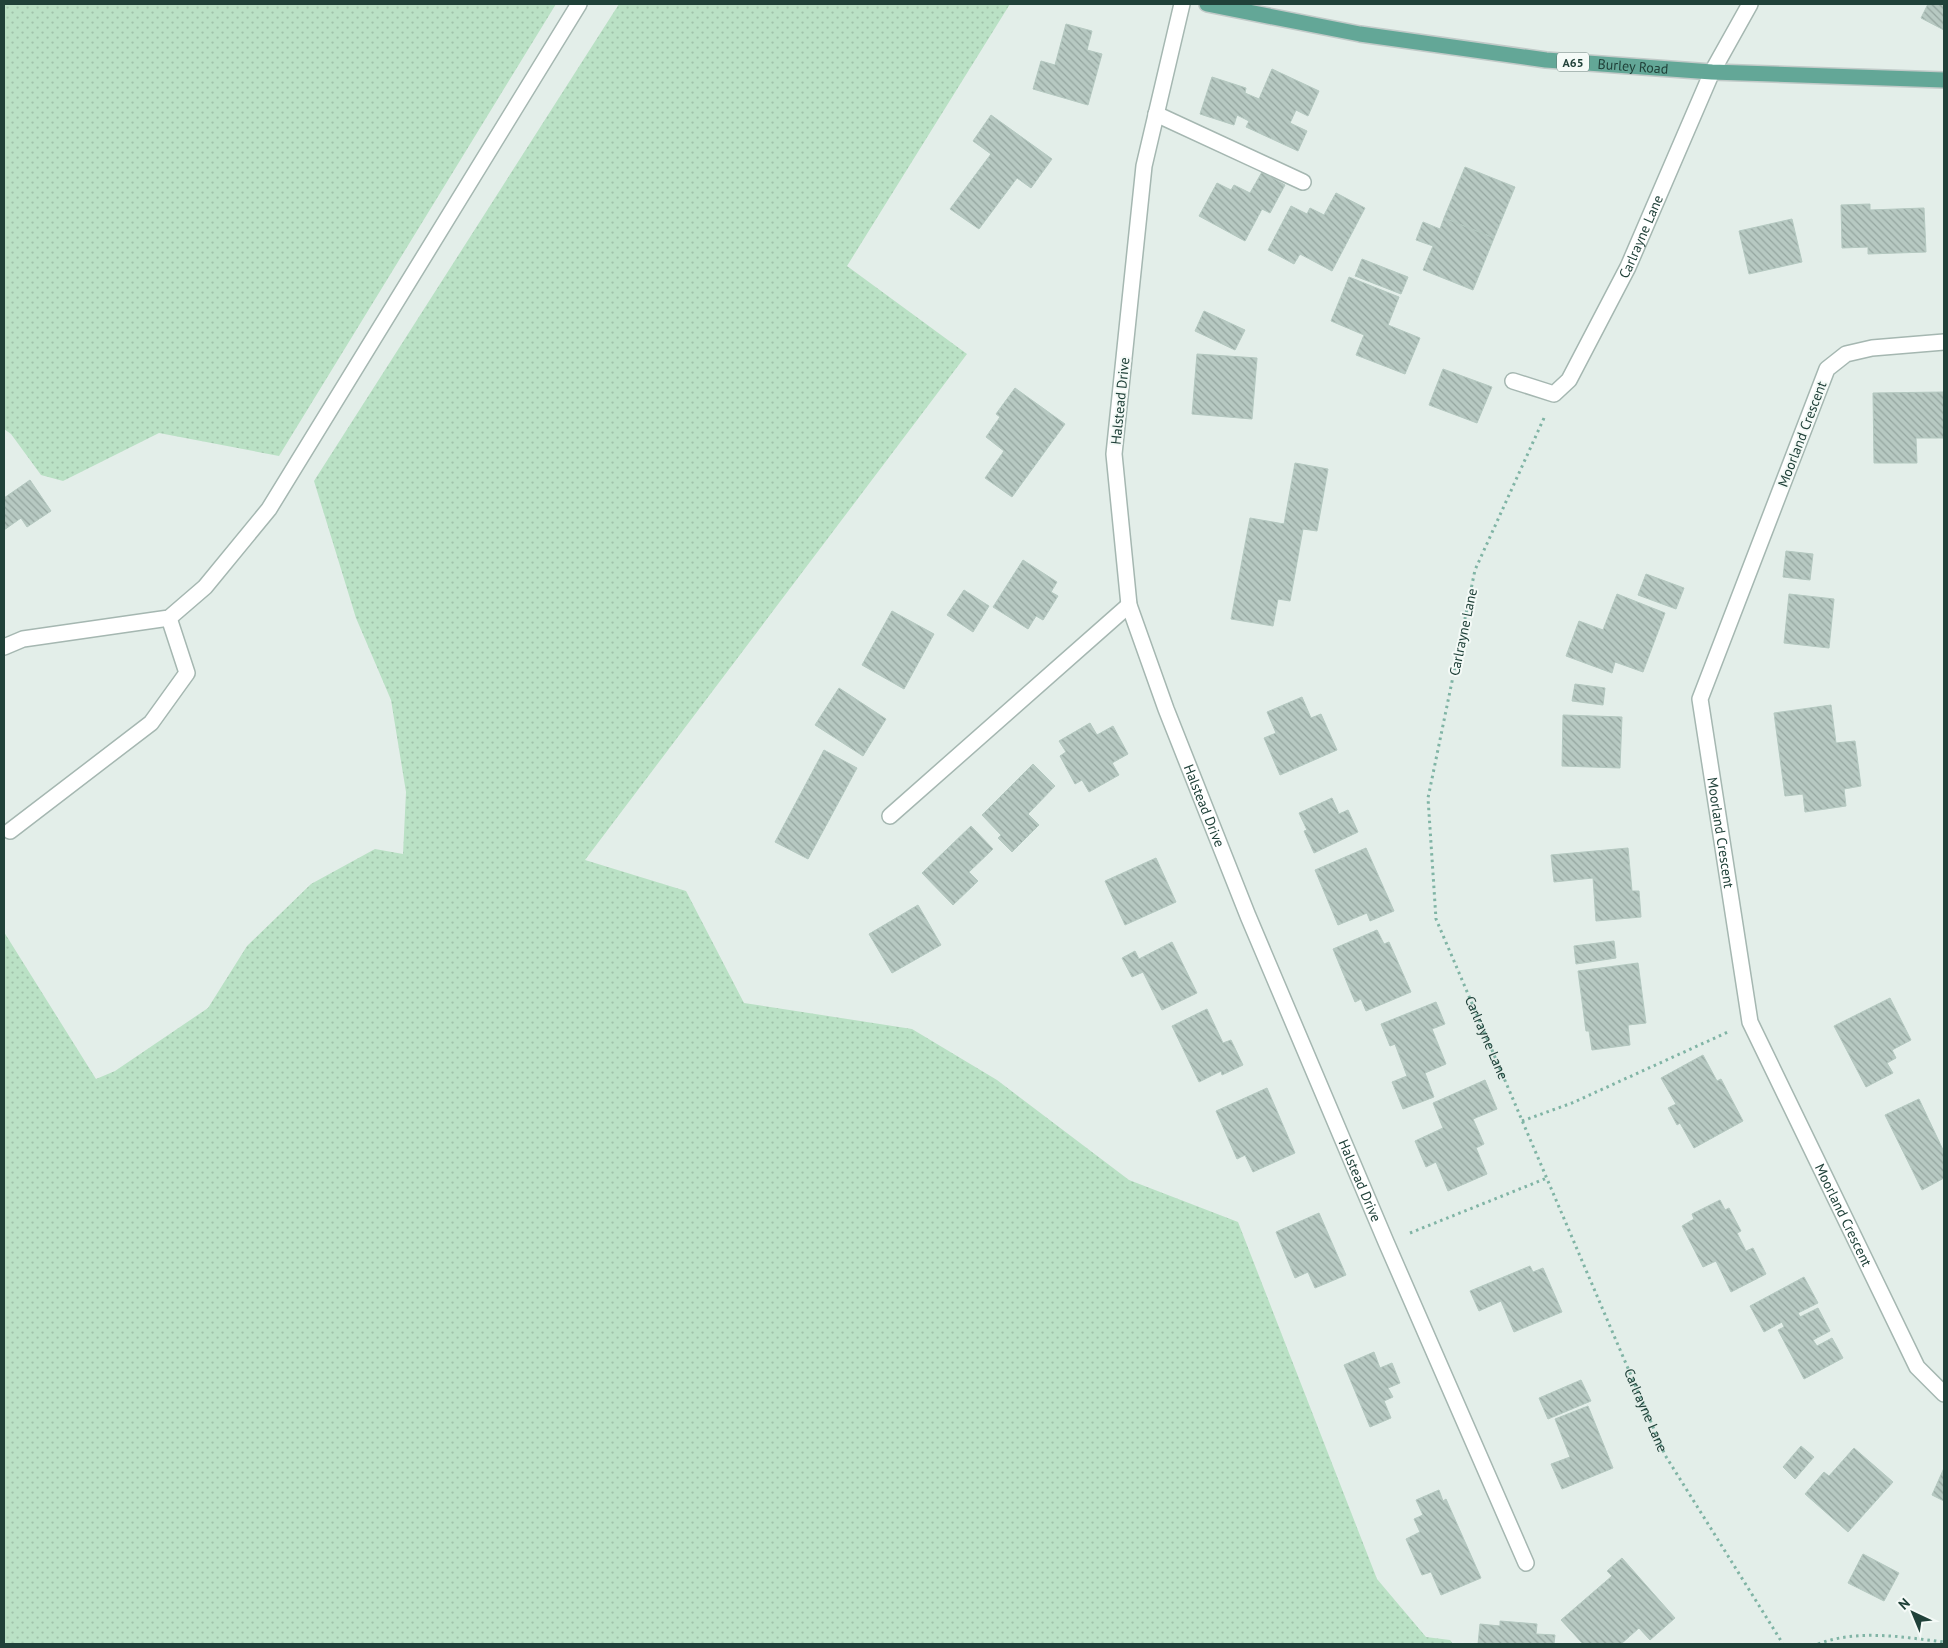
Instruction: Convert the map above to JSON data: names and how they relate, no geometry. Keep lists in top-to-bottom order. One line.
{"streets":{"main road":["A65","Burley Road"],"street":["Carlrayne Lane","Halstead Drive","Moorland Crescent"]},"crossings":[["Burley Road","Carlrayne Lane"]],"north":"top left"}
